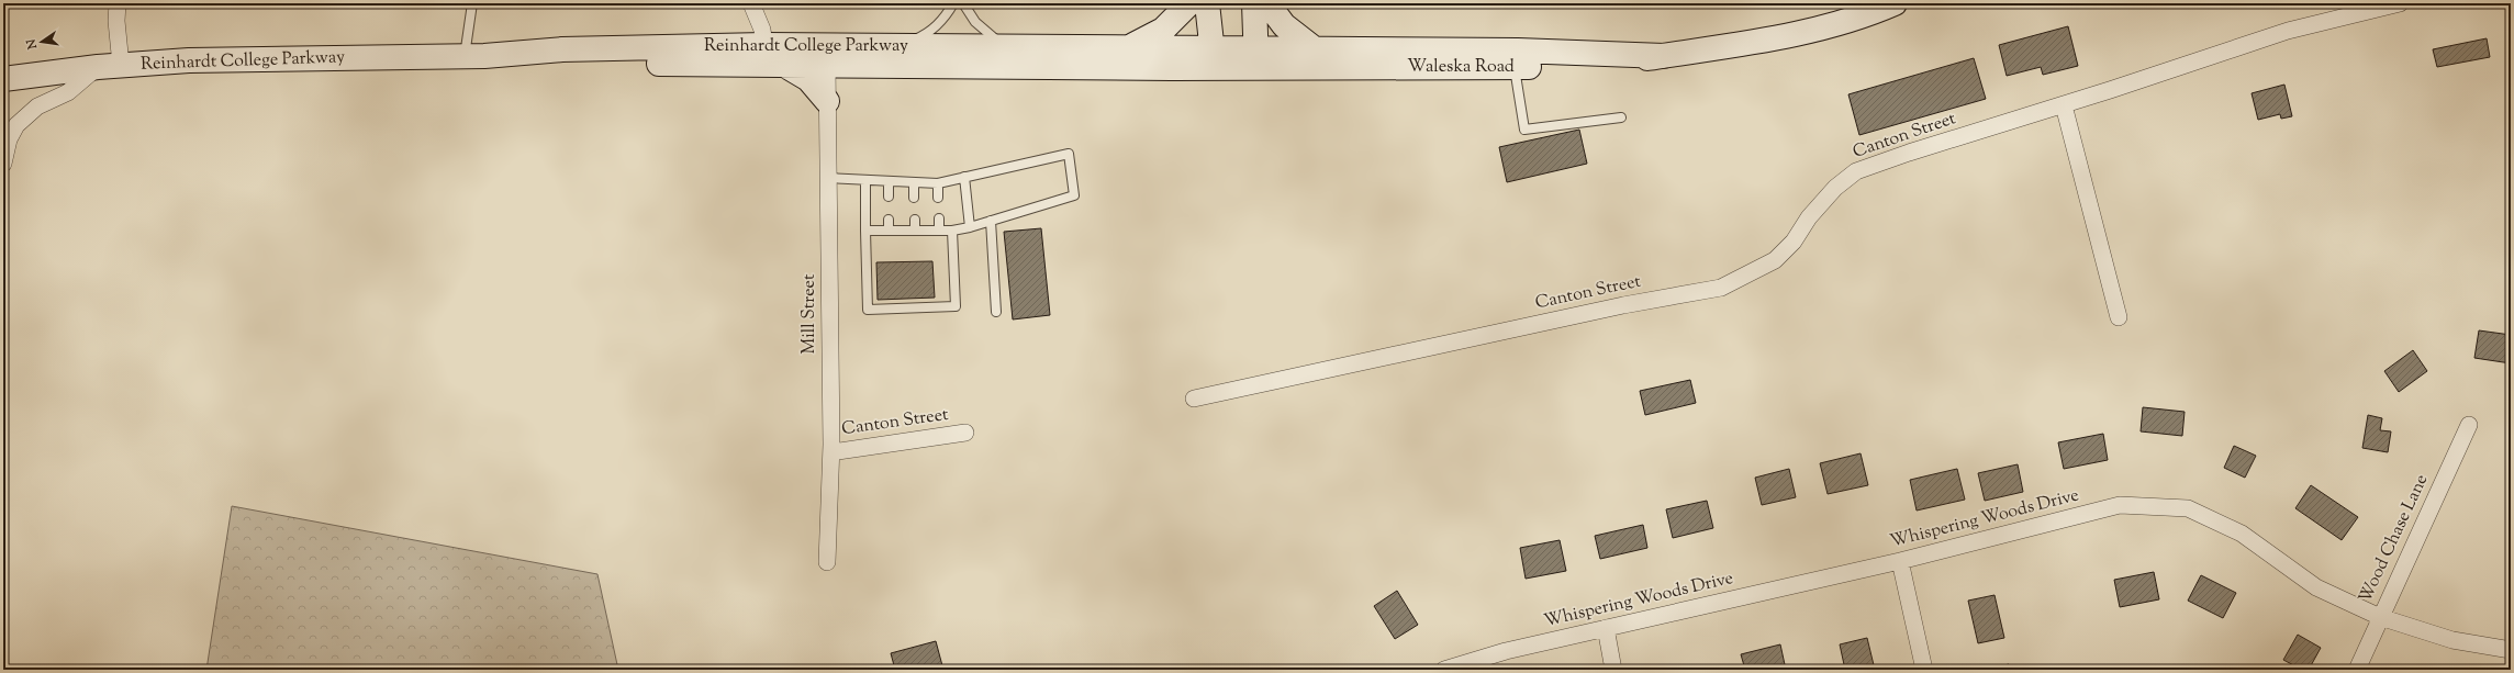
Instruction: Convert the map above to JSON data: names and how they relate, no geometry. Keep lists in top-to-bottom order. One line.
{"streets":{"main road":["Reinhardt College Parkway","Waleska Road"],"street":["Canton Street","Mill Street","Whispering Woods Drive","Wood Chase Lane"]},"crossings":[["Reinhardt College Parkway","Mill Street"],["Canton Street","Mill Street"],["Whispering Woods Drive","Wood Chase Lane"]],"north":"left"}
